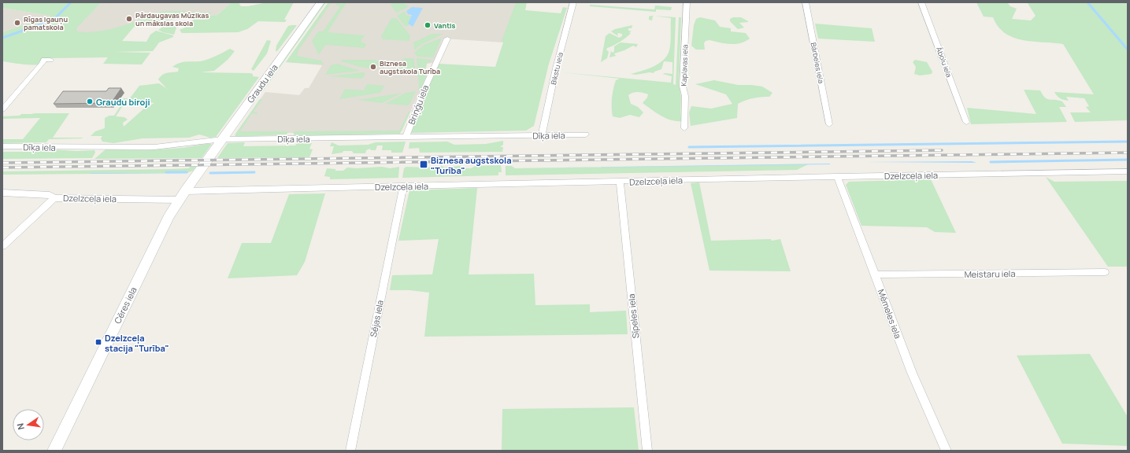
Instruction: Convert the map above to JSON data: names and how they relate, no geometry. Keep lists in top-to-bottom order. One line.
{"streets":{"main road":["Graudu iela","Cēres iela"],"street":["Ābolu iela","Bārbeles iela","Kaplavas iela","Bikstu iela","Briņģu iela","Dīķa iela","Dzelzceļa iela","Meistaru iela","Mēmeles iela","Sīpeles iela","Sējas iela"]},"crossings":[["Bikstu iela","Dīķa iela"],["Graudu iela","Dīķa iela"],["Graudu iela","Cēres iela"],["Briņģu iela","Dīķa iela"],["Dzelzceļa iela","Cēres iela"],["Dzelzceļa iela","Mēmeles iela"],["Dzelzceļa iela","Sīpeles iela"],["Dzelzceļa iela","Sējas iela"],["Meistaru iela","Mēmeles iela"]],"places":{"other":["Pārdaugavas Mūzikas un mākslas skola","Rīgas Igauņu pamatskola","Vantis","Biznesa augstskola Turība","Graudu biroji"],"transit":["Biznesa augstskola \"Turība\"","Dzelzceļa stacija \"Turība\""]},"north":"left"}
